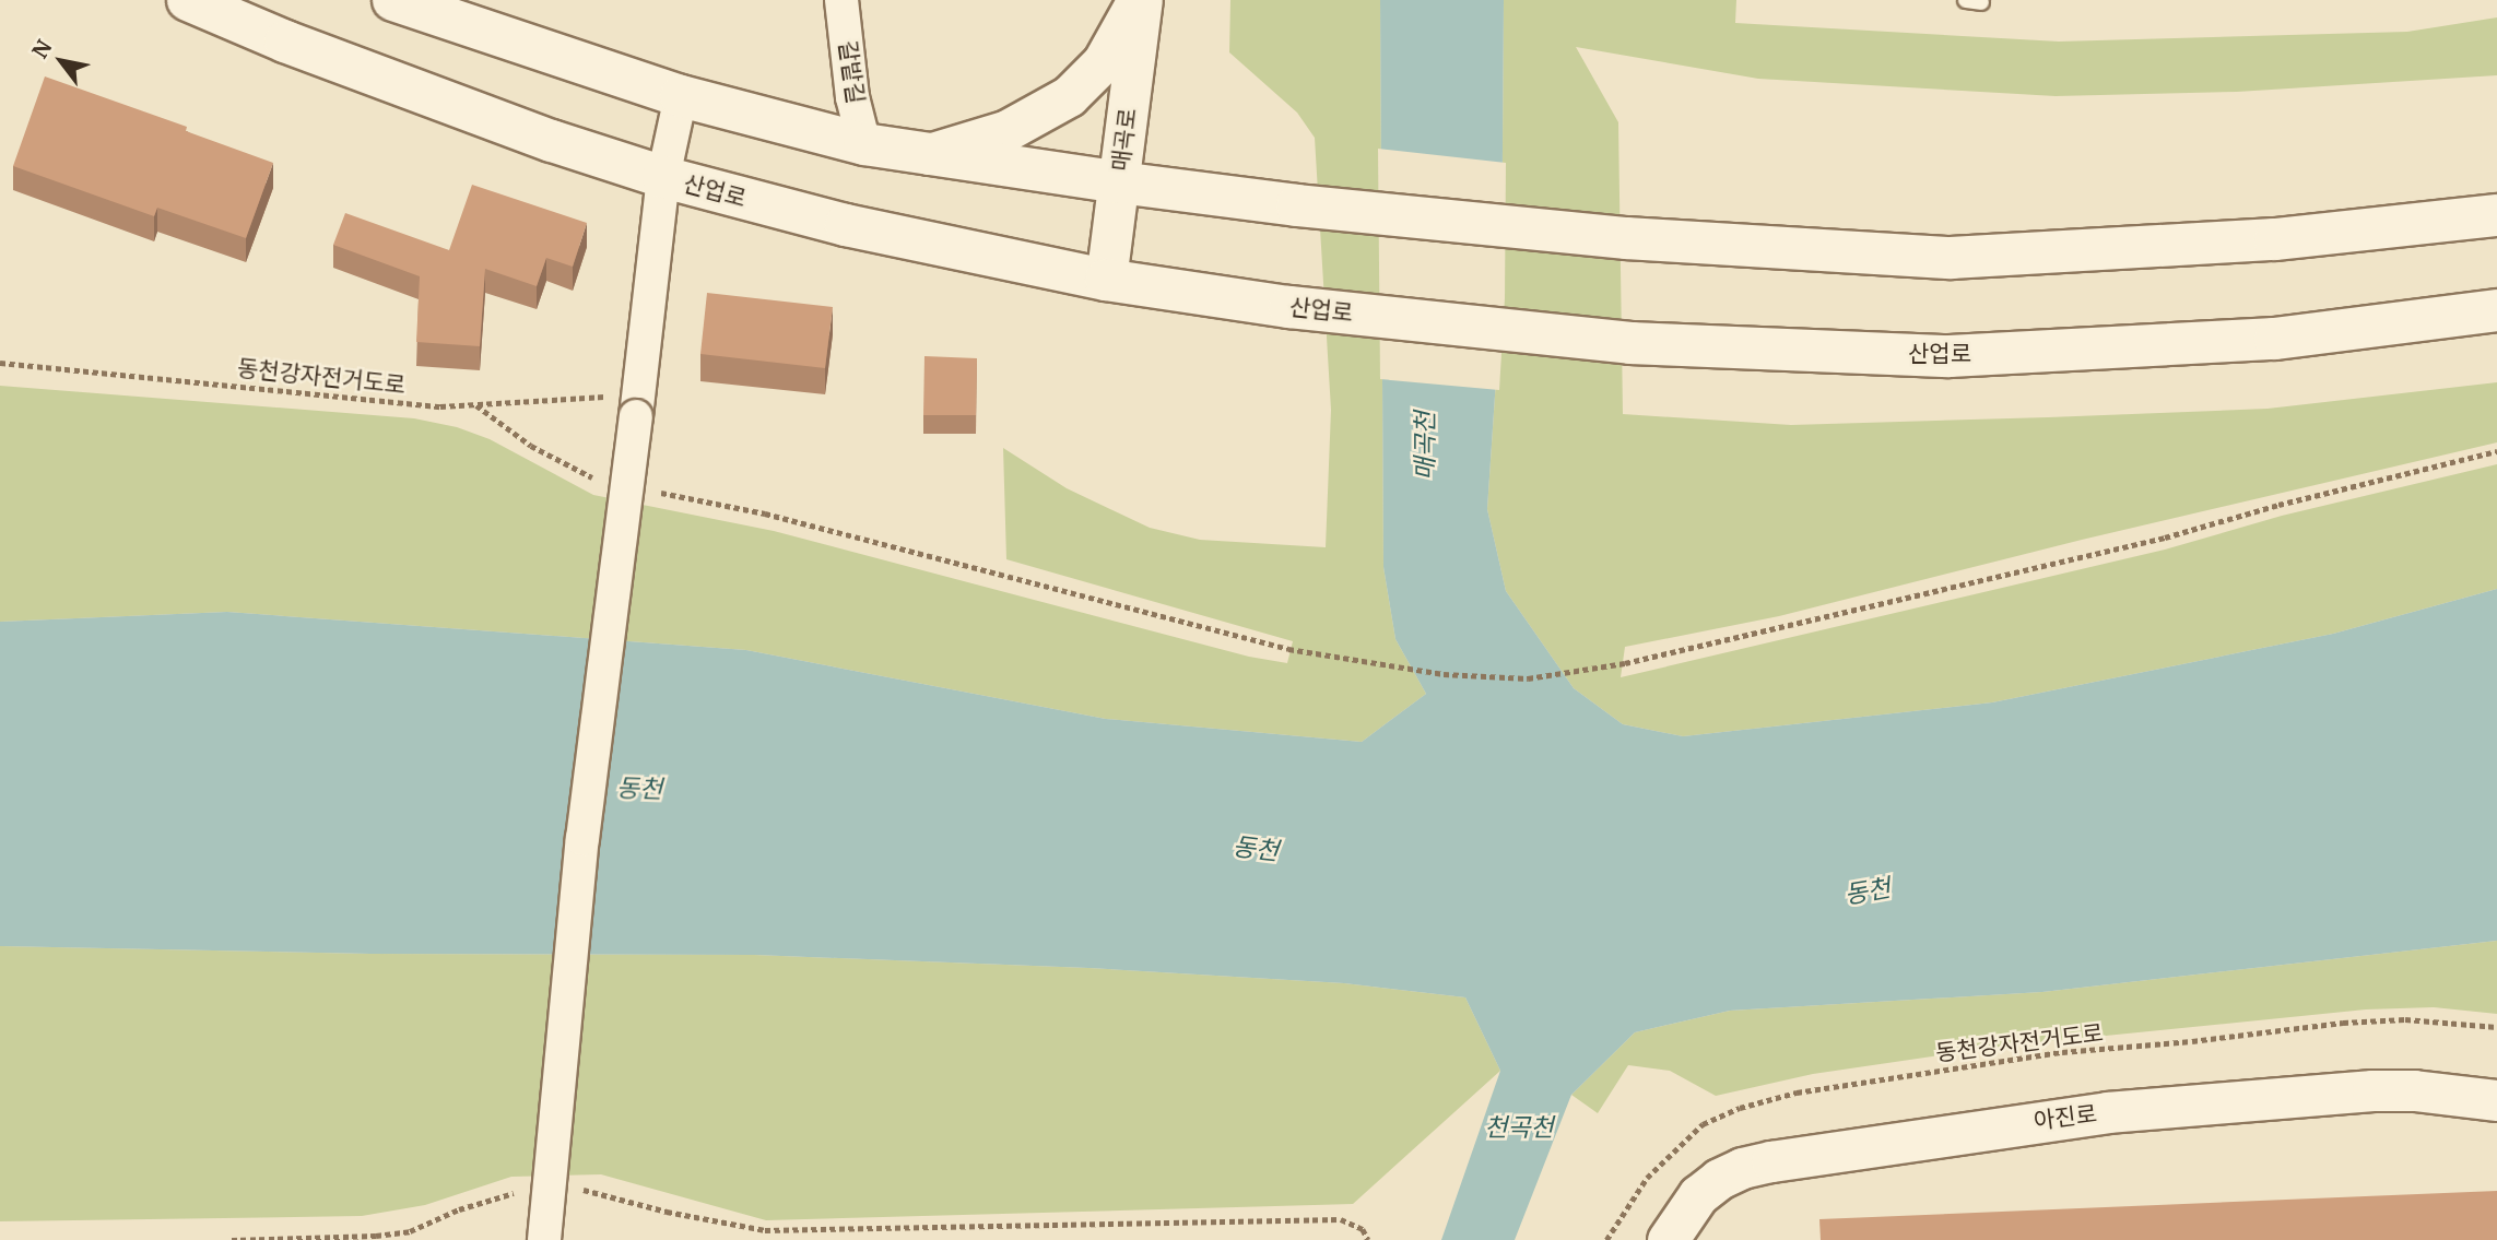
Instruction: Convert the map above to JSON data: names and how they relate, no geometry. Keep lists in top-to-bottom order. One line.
{"streets":{"main road":["산업로"],"street":["갈밭길","매곡로","아진로"],"path":["동천강자전거도로"]},"crossings":[["매곡로","산업로"]],"water":["매곡천","동천","천곡천"],"north":"top left"}
